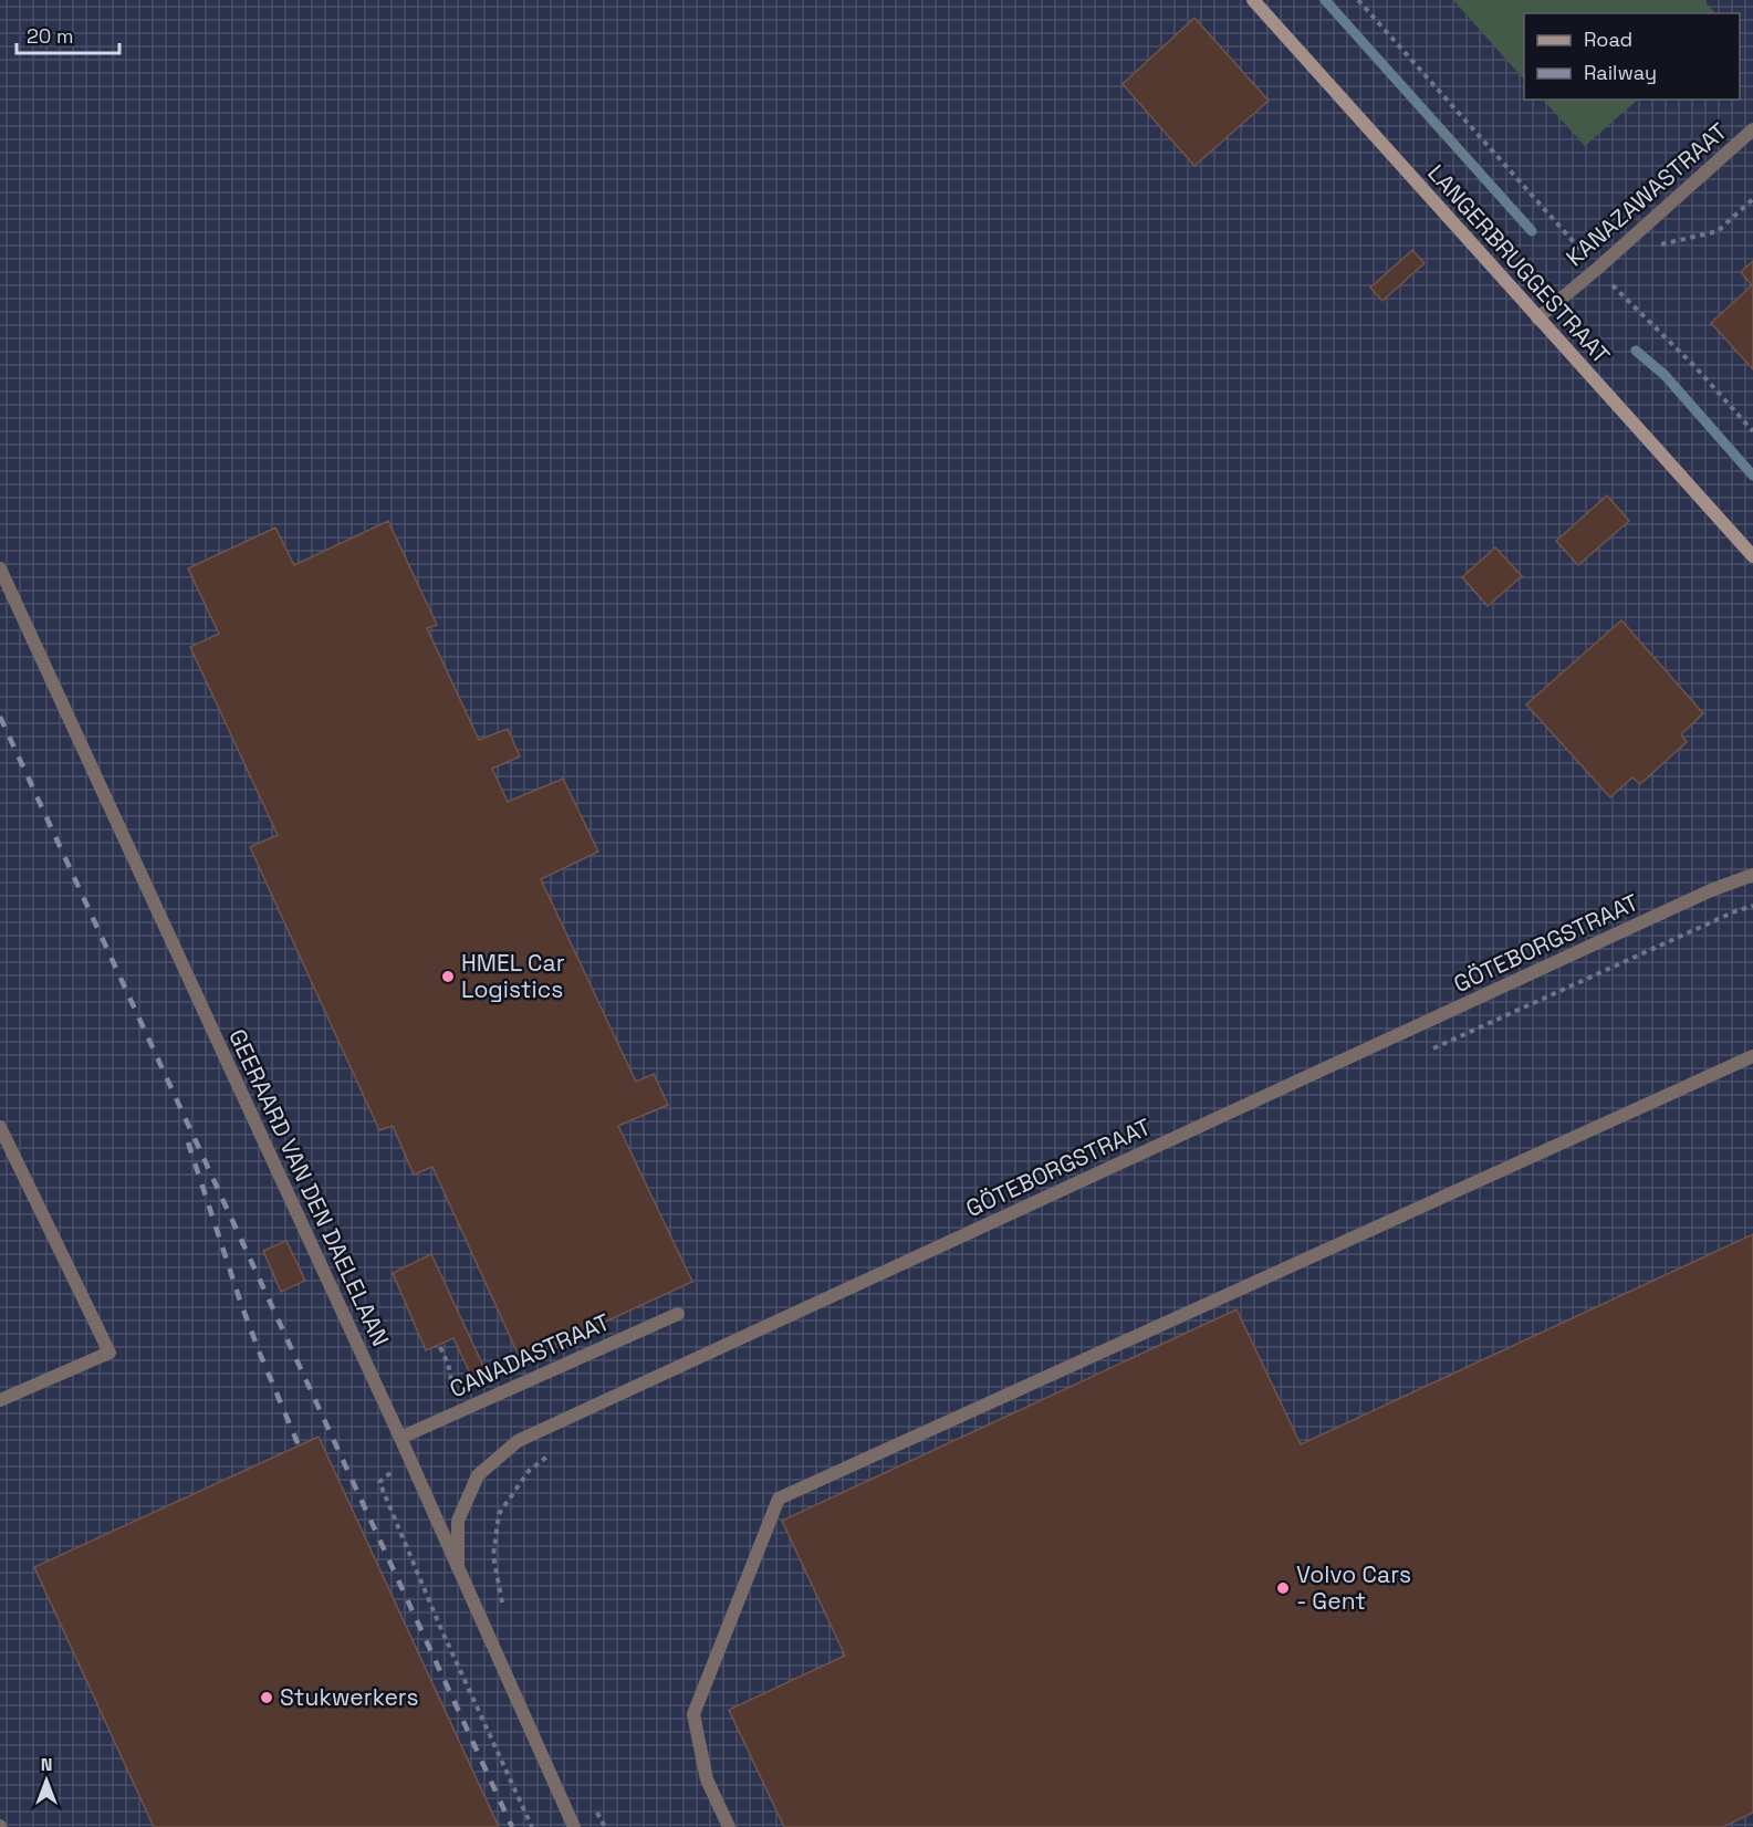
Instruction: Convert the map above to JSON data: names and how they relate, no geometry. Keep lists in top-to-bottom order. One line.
{"streets":{"main road":["LANGERBRUGGESTRAAT"],"street":["KANAZAWASTRAAT","GÖTEBORGSTRAAT","GEERAARD VAN DEN DAELELAAN","CANADASTRAAT"]},"crossings":[["KANAZAWASTRAAT","LANGERBRUGGESTRAAT"],["GÖTEBORGSTRAAT","GEERAARD VAN DEN DAELELAAN"],["GEERAARD VAN DEN DAELELAAN","CANADASTRAAT"]],"places":["HMEL Car Logistics","Volvo Cars - Gent","Stukwerkers"],"legend":["Road","Railway"],"scale_bar":"20 m","north":"top"}
